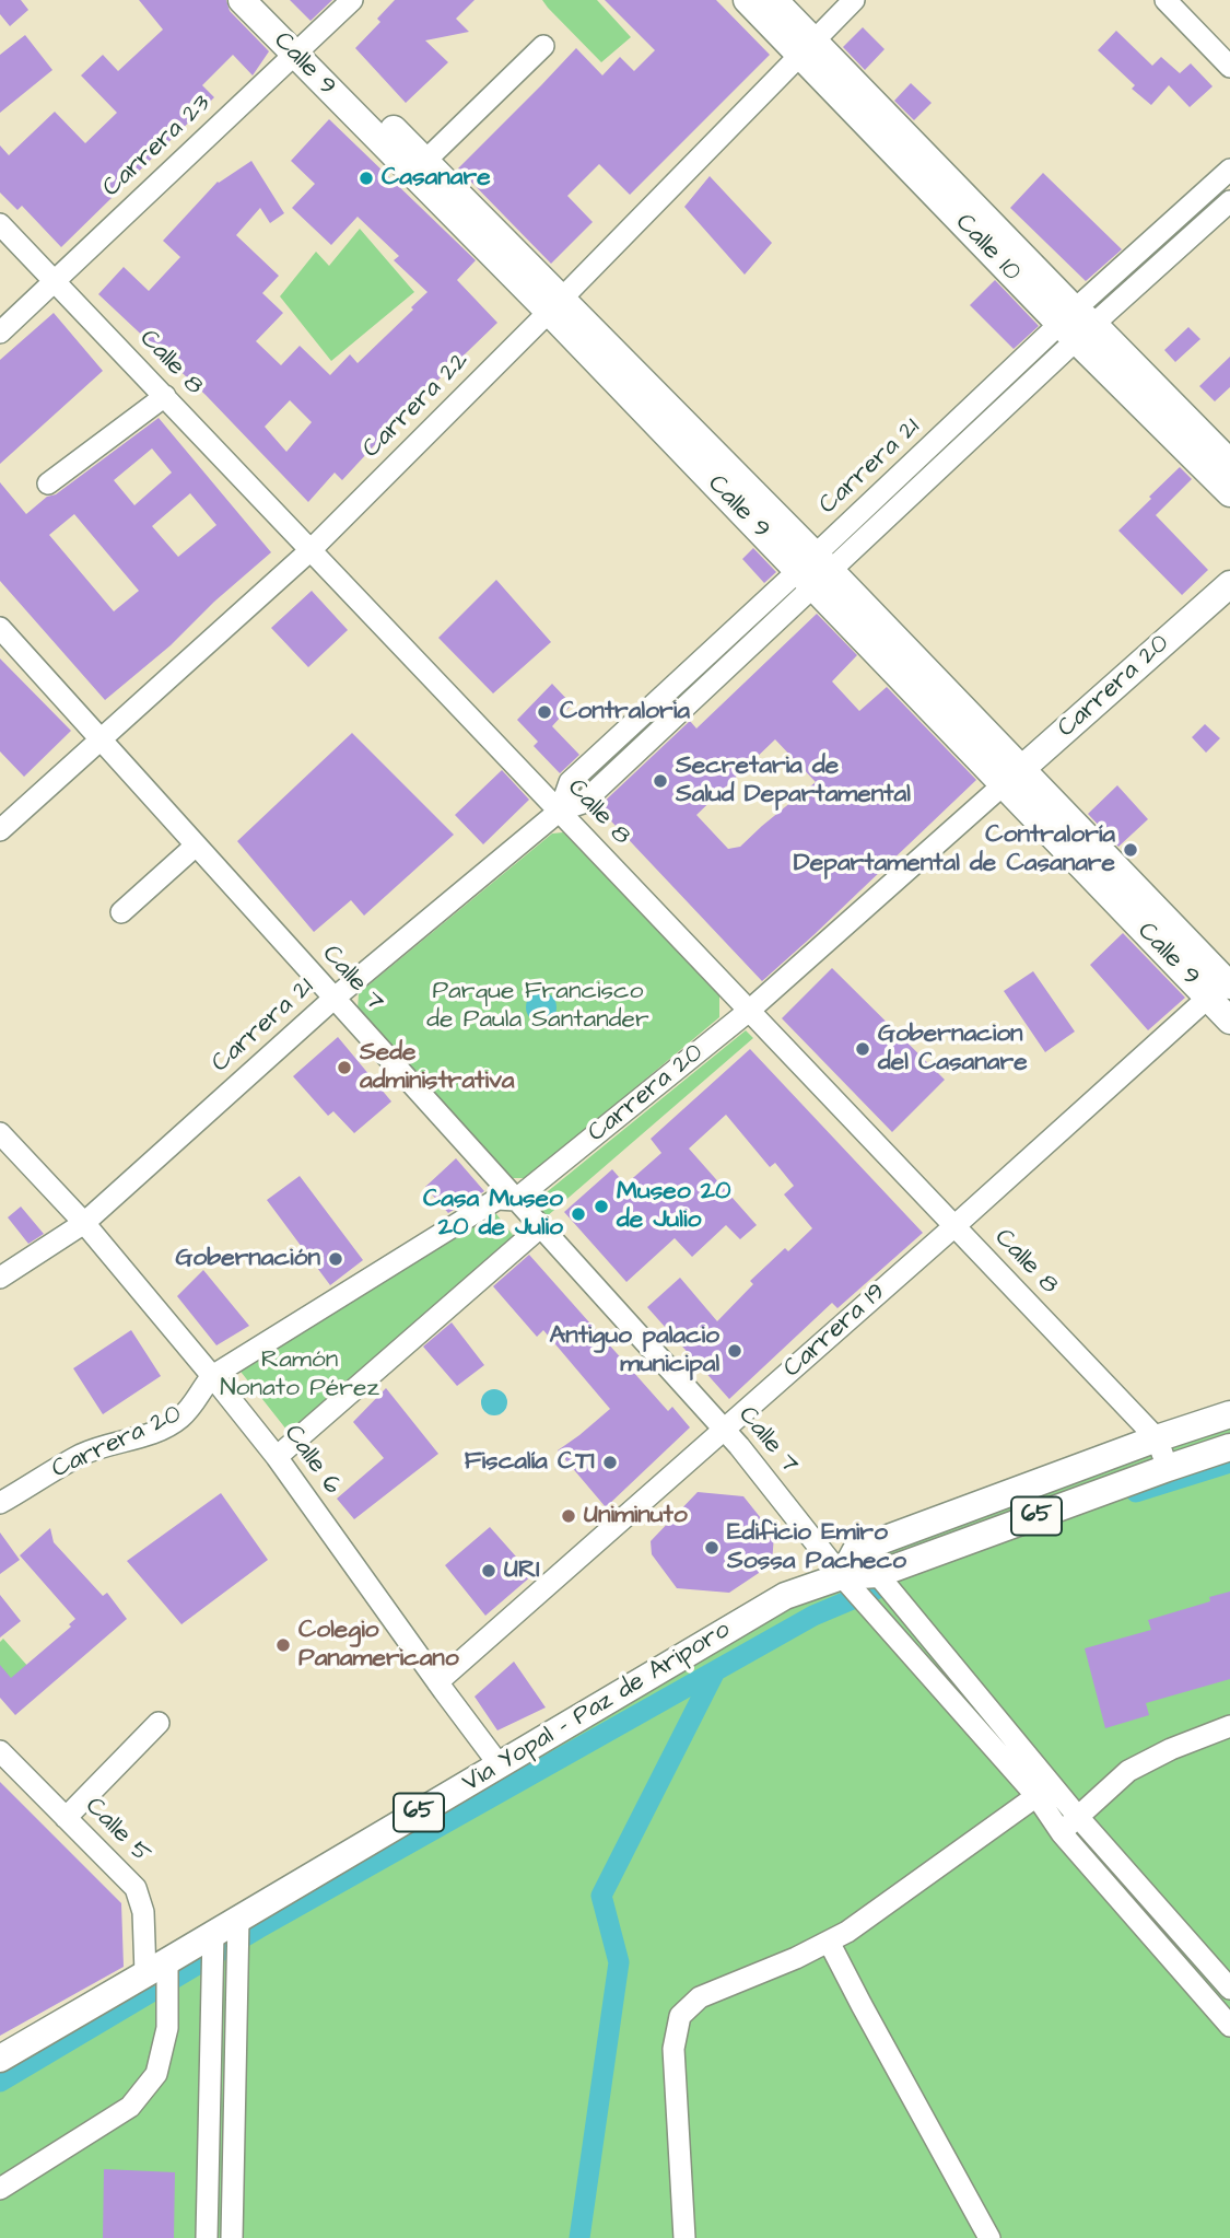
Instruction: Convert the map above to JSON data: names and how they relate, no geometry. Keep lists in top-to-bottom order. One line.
{"streets":{"main road":["Calle 9","Calle 10","Carrera 20","65","Via Yopal - Paz de Ariporo"],"street":["Carrera 23","Calle 8","Carrera 22","Carrera 21","Calle 7","Carrera 19","Calle 6","Calle 5"]},"crossings":[["Calle 9","Carrera 23"],["Calle 9","Carrera 22"],["Calle 9","Carrera 21"],["Calle 9","Carrera 20"],["Calle 9","Carrera 19"],["Carrera 23","Calle 8"],["Calle 10","Carrera 22"],["Calle 10","Carrera 21"],["Calle 8","Carrera 22"],["Calle 8","Carrera 21"],["Calle 8","Carrera 20"],["Calle 8","Carrera 19"],["Calle 8","65"],["Carrera 22","Calle 7"],["Carrera 21","Calle 7"],["Carrera 21","Calle 6"],["Carrera 20","Calle 7"],["Carrera 20","Calle 6"],["Calle 7","Carrera 19"],["Calle 7","65"],["Calle 7","Via Yopal - Paz de Ariporo"],["Carrera 19","Calle 6"],["Calle 6","Via Yopal - Paz de Ariporo"],["65","Via Yopal - Paz de Ariporo"],["Via Yopal - Paz de Ariporo","Calle 5"]],"parks":["Parque Francisco de Paula Santander","Ramón Nonato Pérez"],"places":["Casanare","Contraloria","Secretaria de Salud Departamental","Contraloría Departamental de Casanare","Gobernacion del Casanare","Sede administrativa","Museo 20 de Julio","Casa Museo 20 de Julio","Gobernación","Antiguo palacio municipal","Fiscalía CTI","Uniminuto","Edificio Emiro Sossa Pacheco","URI","Colegio Panamericano"]}
